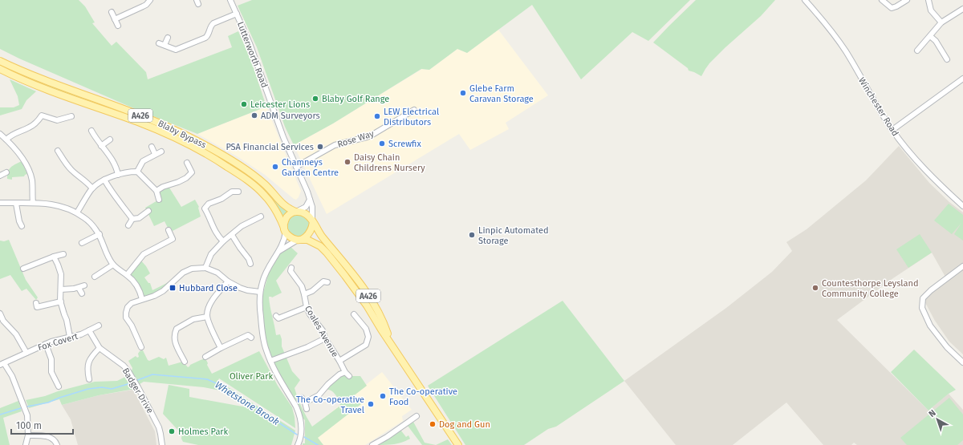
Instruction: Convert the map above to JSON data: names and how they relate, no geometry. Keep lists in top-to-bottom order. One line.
{"streets":{"main road":["A426","Blaby Bypass"],"street":["Lutterworth Road","Winchester Road","Rose Way","Coales Avenue","Fox Covert","Badger Drive"]},"crossings":[["Lutterworth Road","A426"],["Lutterworth Road","Blaby Bypass"],["Lutterworth Road","Rose Way"],["A426","Blaby Bypass"],["Fox Covert","Badger Drive"]],"water":["Whetstone Brook"],"parks":["Oliver Park"],"places":{"other":["Glebe Farm Caravan Storage","Blaby Golf Range","Leicester Lions","ADM Surveyors","LEW Electrical Distributors","Screwfix","PSA Financial Services","Daisy Chain Childrens Nursery","Chamneys Garden Centre","Linpic Automated Storage","Countesthorpe Leysland Community College","The Co-operative Food","The Co-operative Travel","Dog and Gun","Holmes Park"],"transit":["Hubbard Close"]},"scale_bar":"100 m","north":"top left"}
